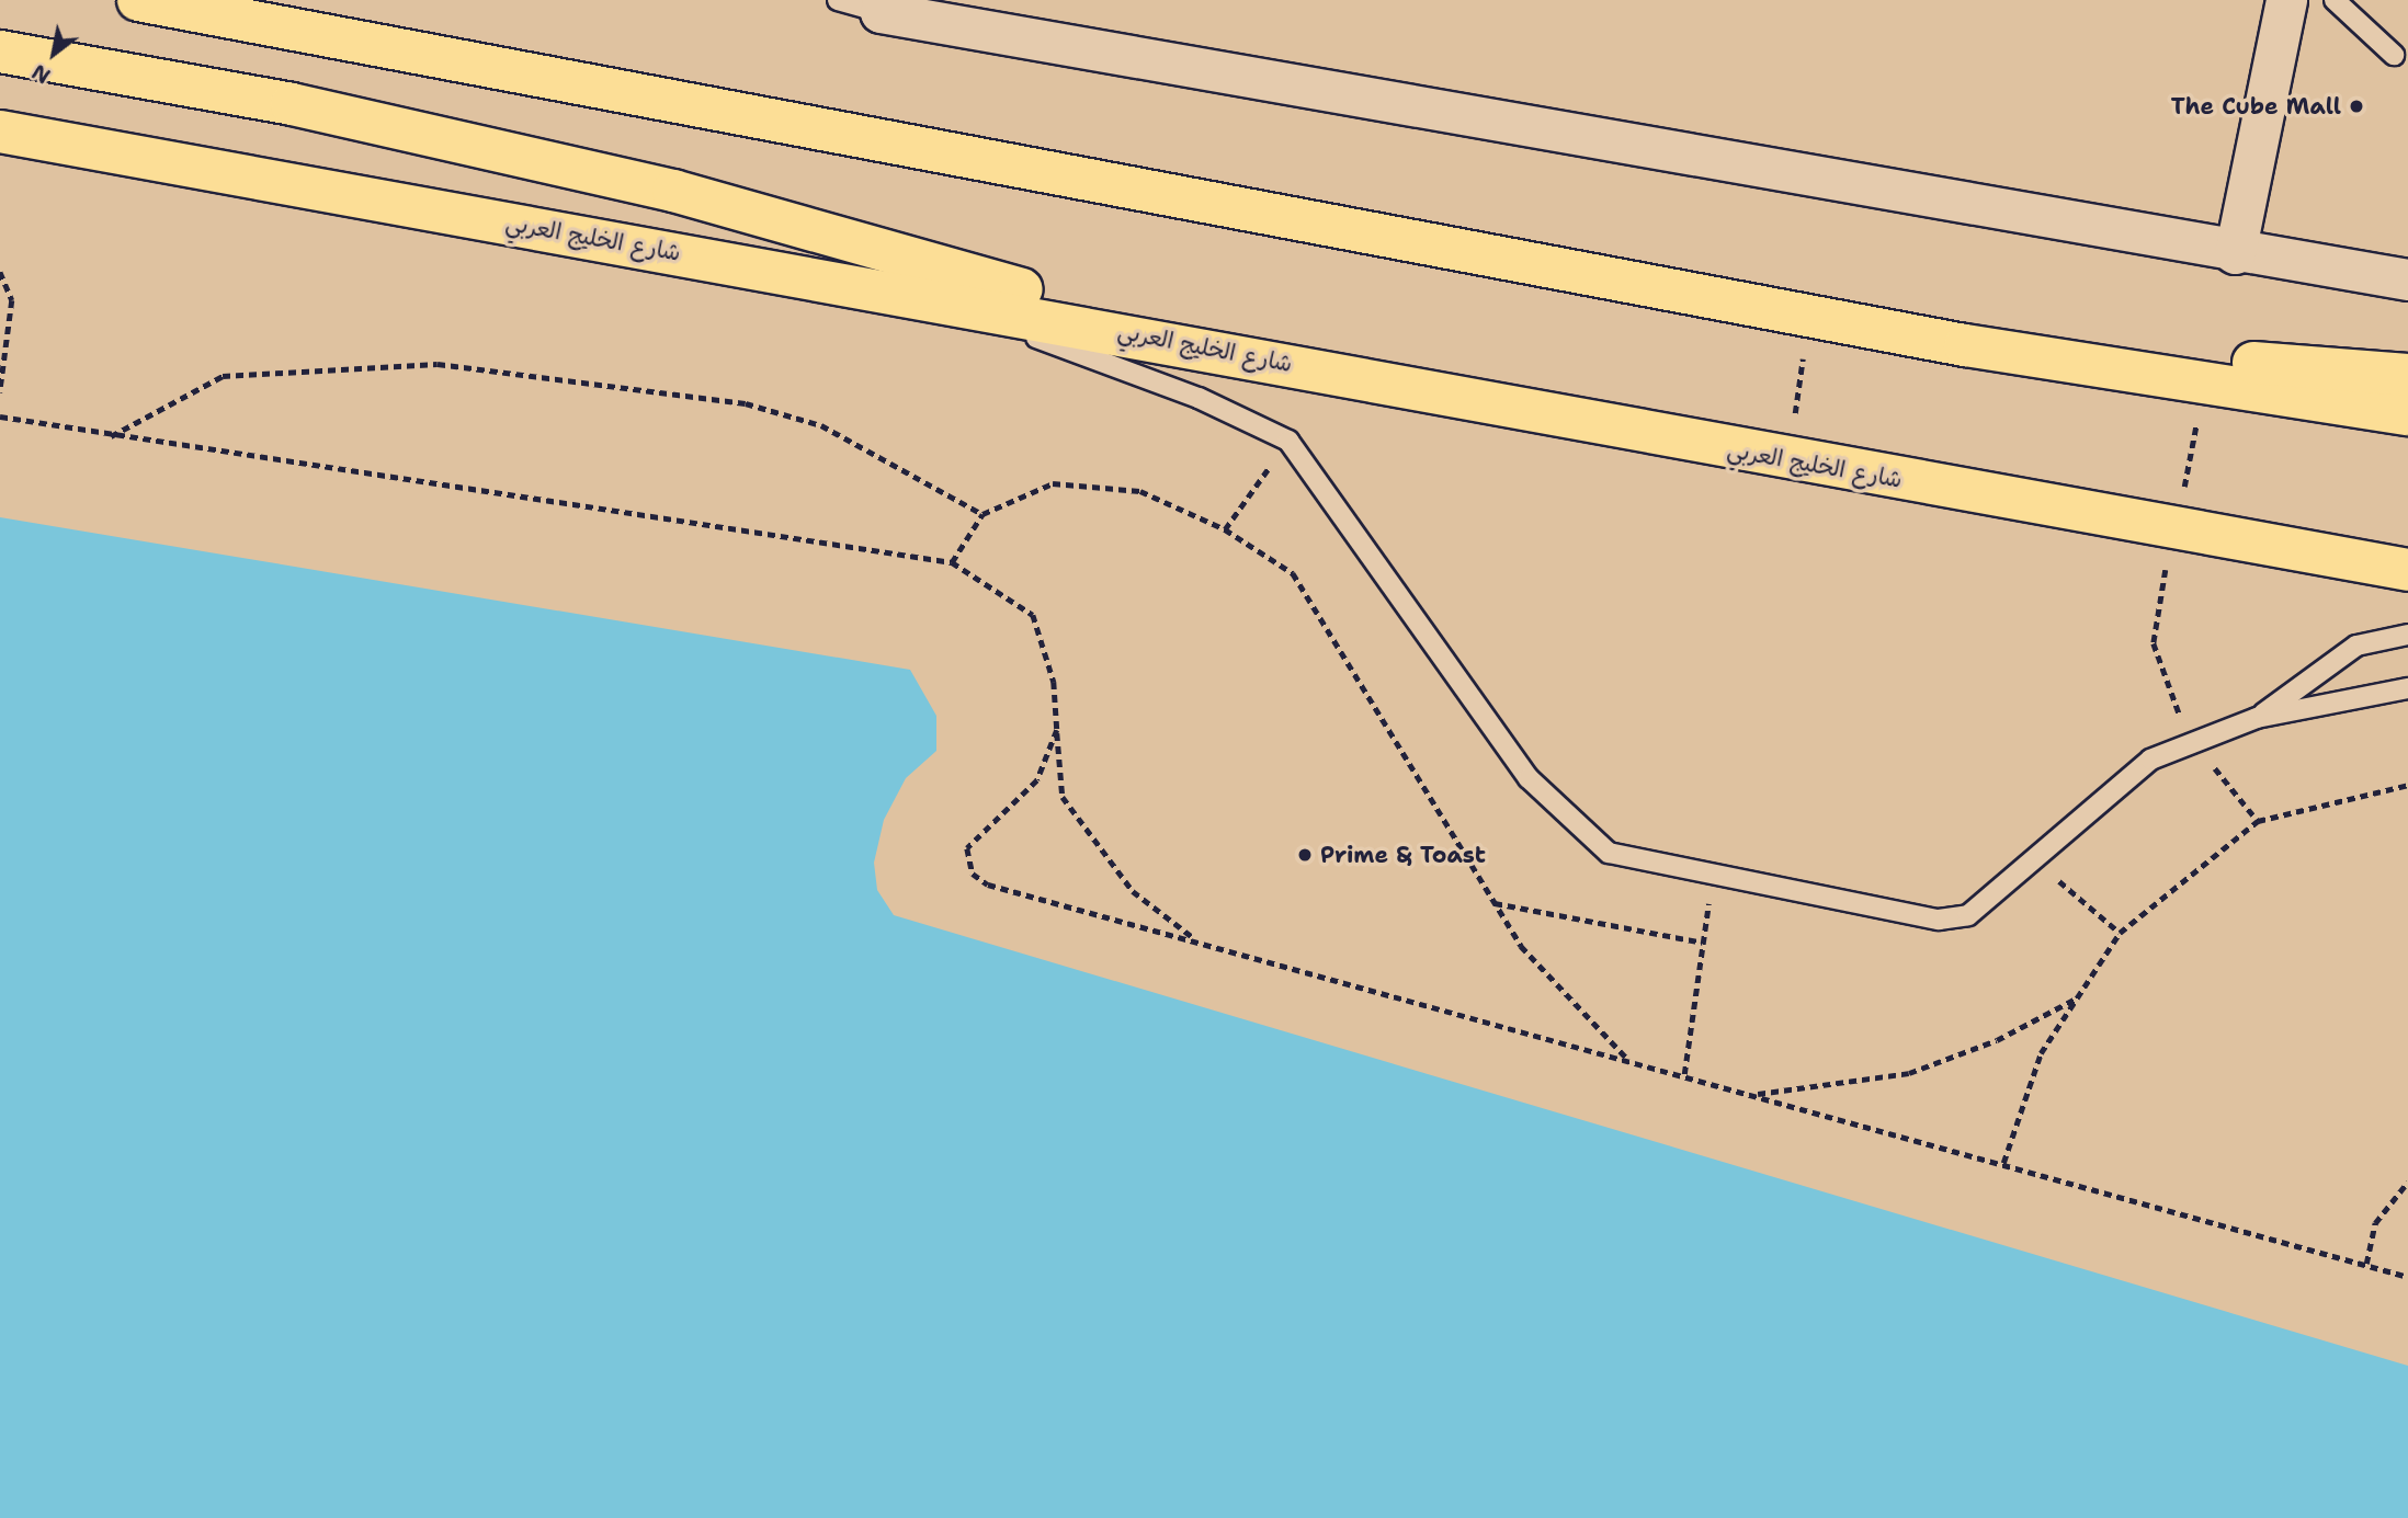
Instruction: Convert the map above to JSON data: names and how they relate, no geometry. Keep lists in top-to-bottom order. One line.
{"streets":{"main road":["شارع الخليج العربي"]},"places":["The Cube Mall","Prime & Toast"],"north":"bottom left"}
